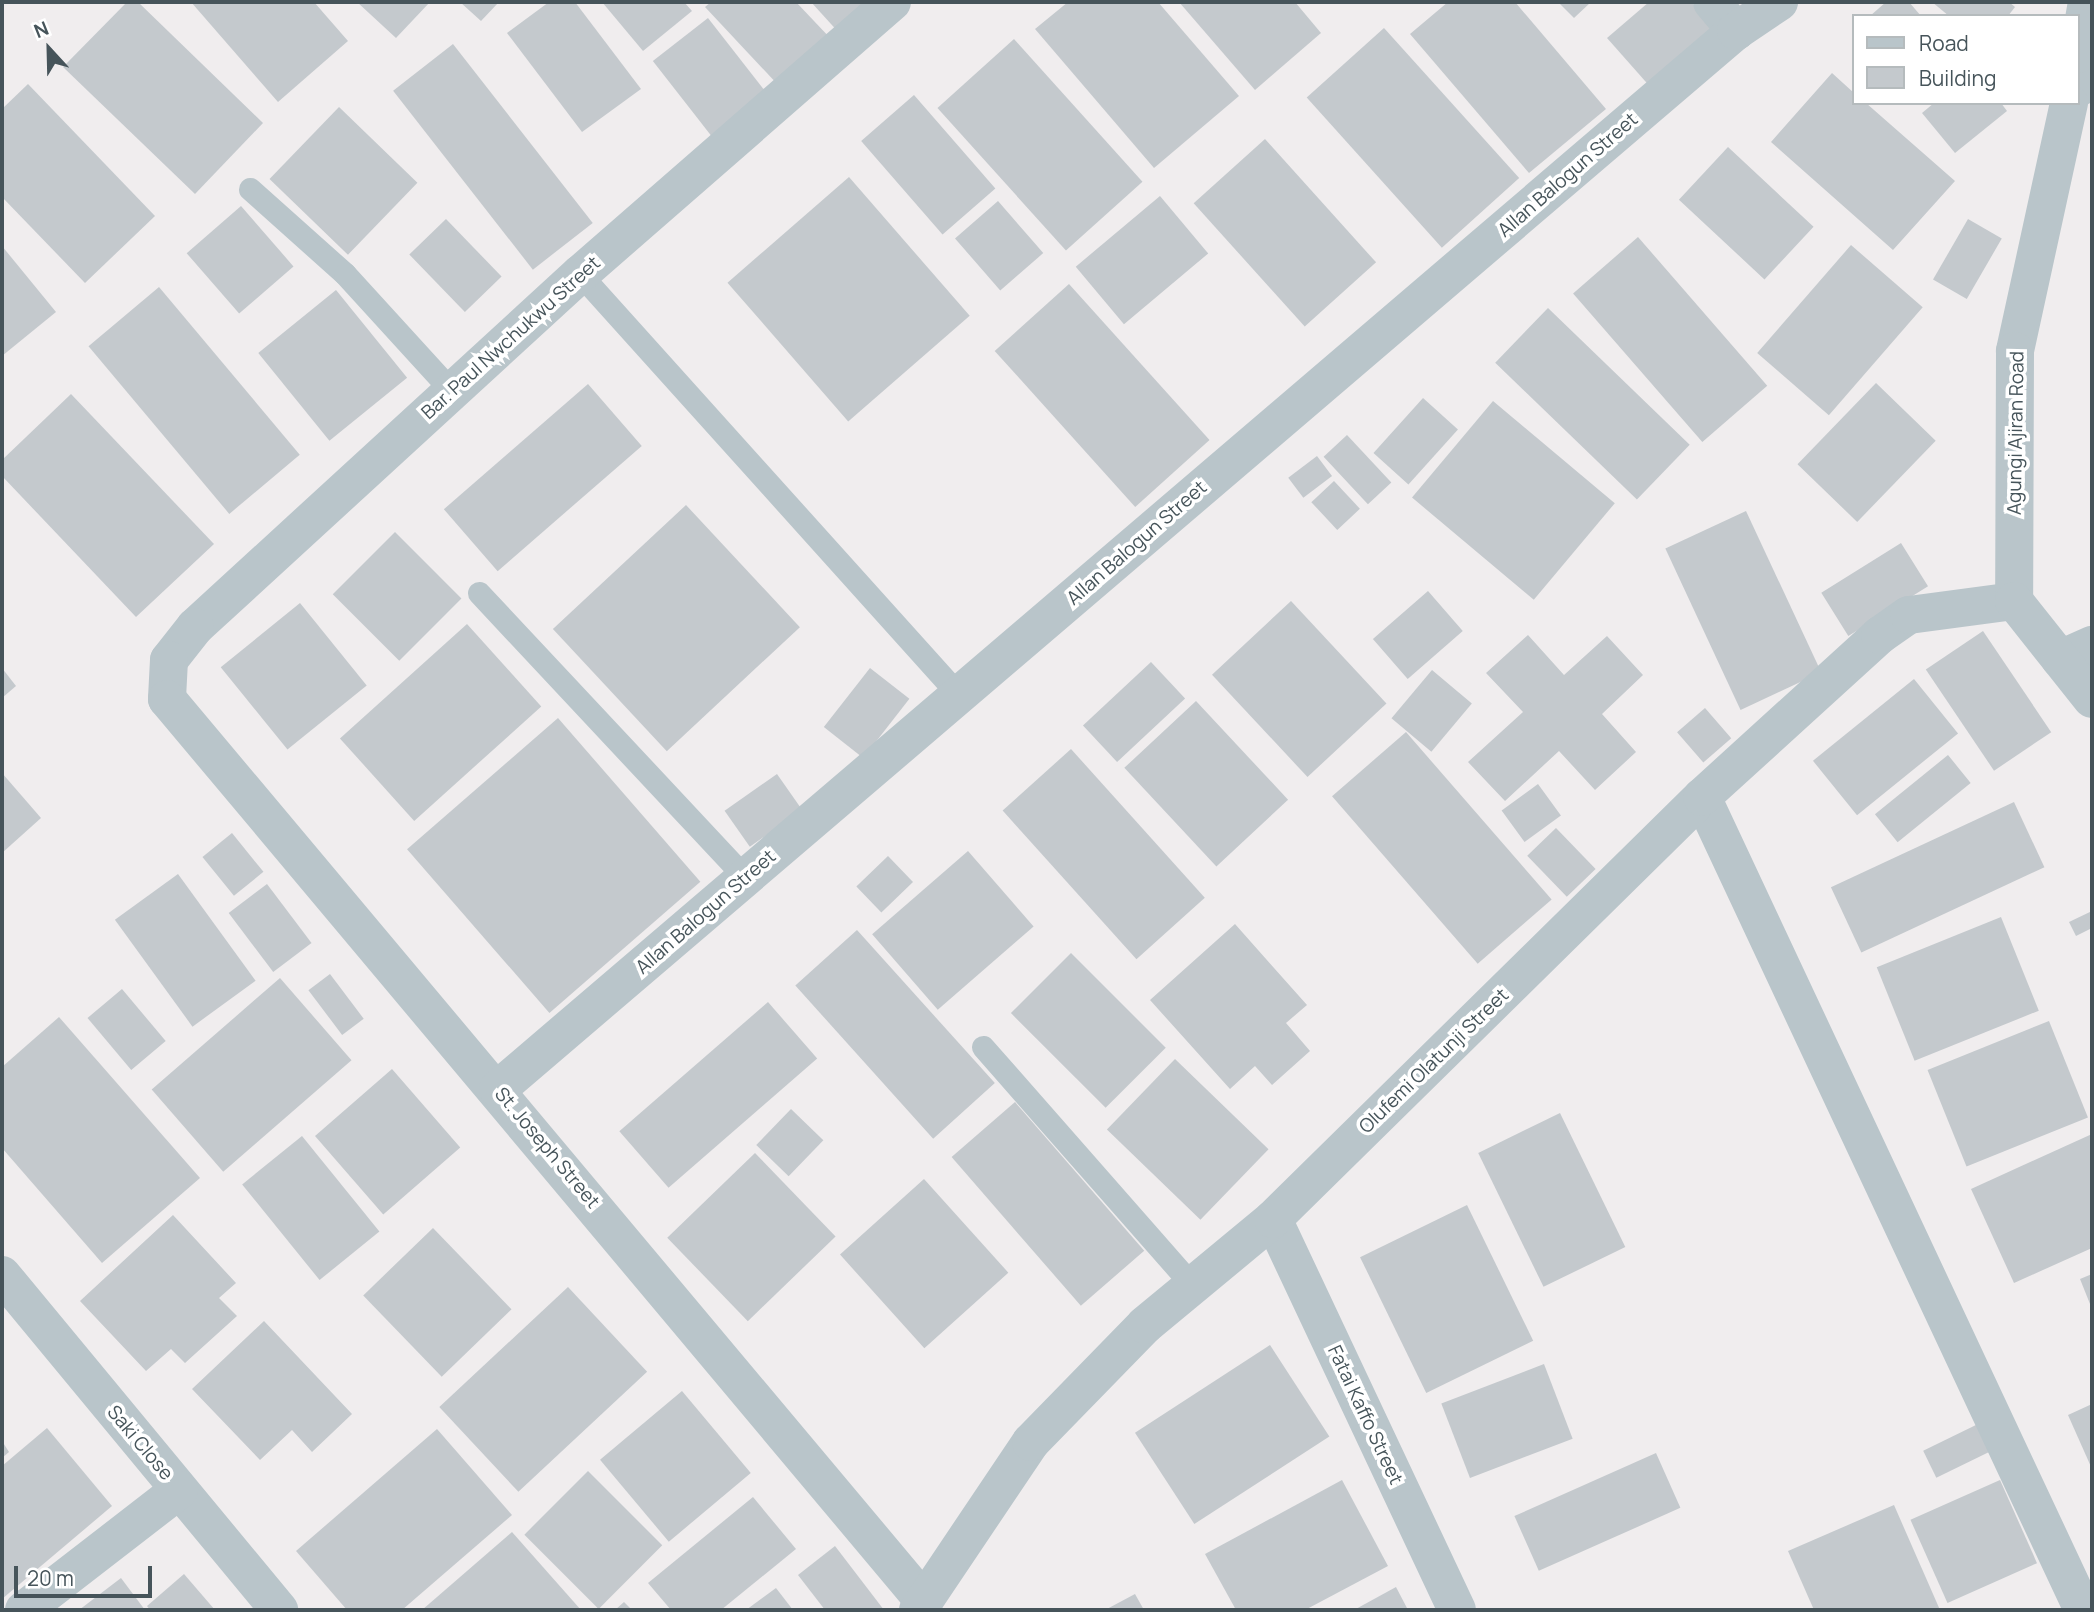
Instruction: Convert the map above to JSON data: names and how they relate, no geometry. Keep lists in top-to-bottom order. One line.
{"streets":{"street":["Allan Balogun Street","Bar. Paul Nwchukwu Street","Agungi Ajiran Road","Olufemi Olatunji Street","St. Joseph Street","Fatai Kaffo Street","Saki Close"]},"crossings":[["Allan Balogun Street","St. Joseph Street"],["Bar. Paul Nwchukwu Street","St. Joseph Street"],["Agungi Ajiran Road","Olufemi Olatunji Street"],["Olufemi Olatunji Street","St. Joseph Street"],["Olufemi Olatunji Street","Fatai Kaffo Street"]],"legend":["Road","Building"],"scale_bar":"20 m","north":"top"}
